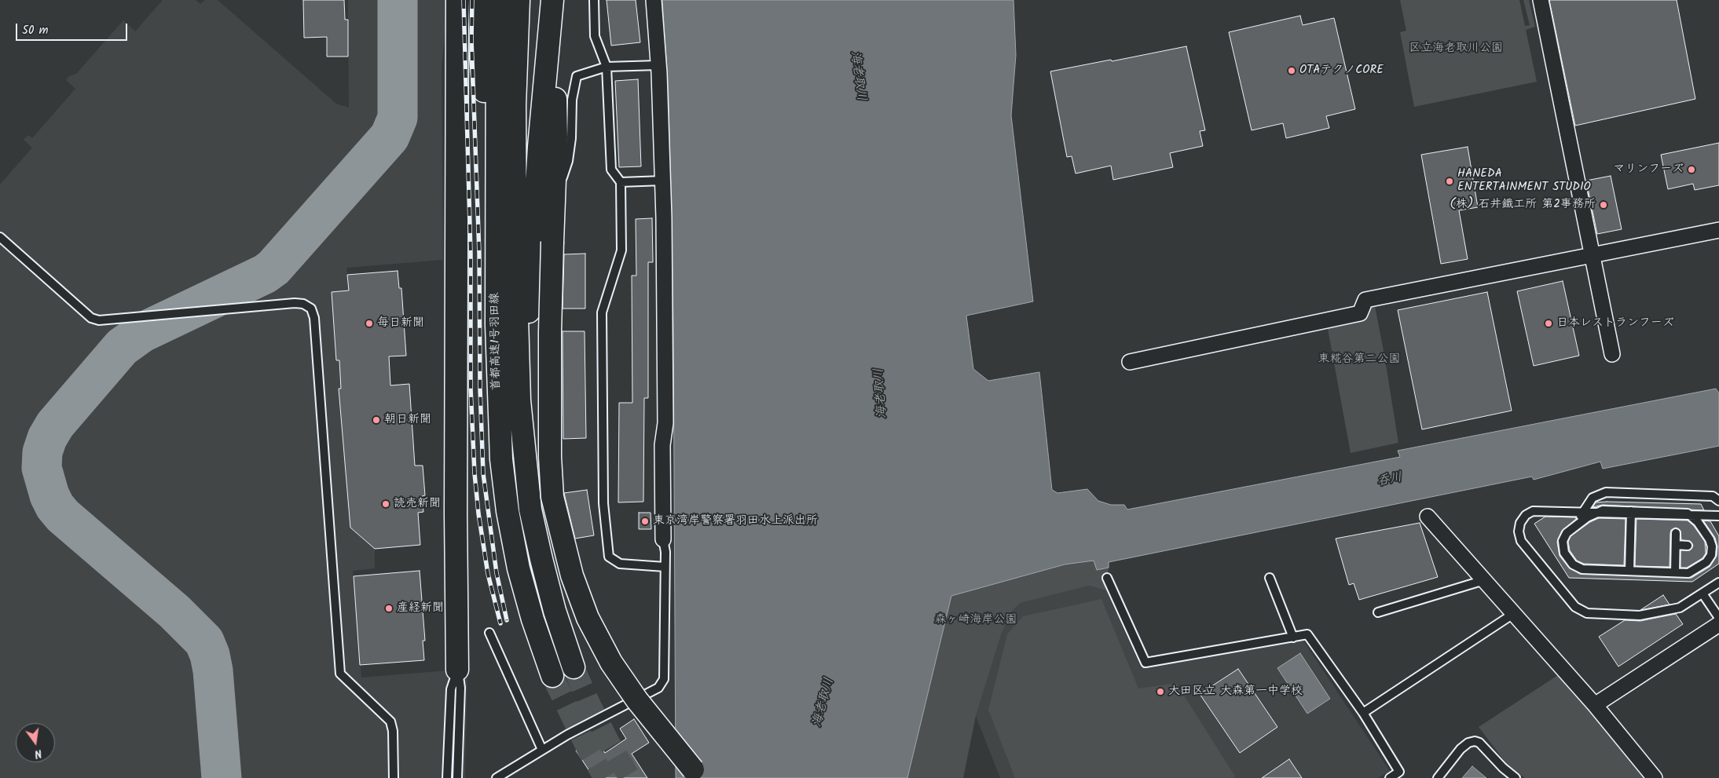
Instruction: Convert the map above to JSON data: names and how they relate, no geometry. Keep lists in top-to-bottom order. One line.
{"streets":{"main road":["首都高速1号羽田線"]},"water":["海老取川","呑川"],"parks":["区立海老取川公園","東糀谷第二公園","森ヶ崎海岸公園"],"places":["OTAテクノCORE","マリンフーズ","HANEDA ENTERTAINMENT STUDIO","(株) 石井鐵工所 第2事務所","毎日新聞","日本レストランフーズ","朝日新聞","読売新聞","東京湾岸警察署羽田水上派出所","産経新聞","大田区立 大森第一中学校"],"scale_bar":"50 m","north":"bottom"}
